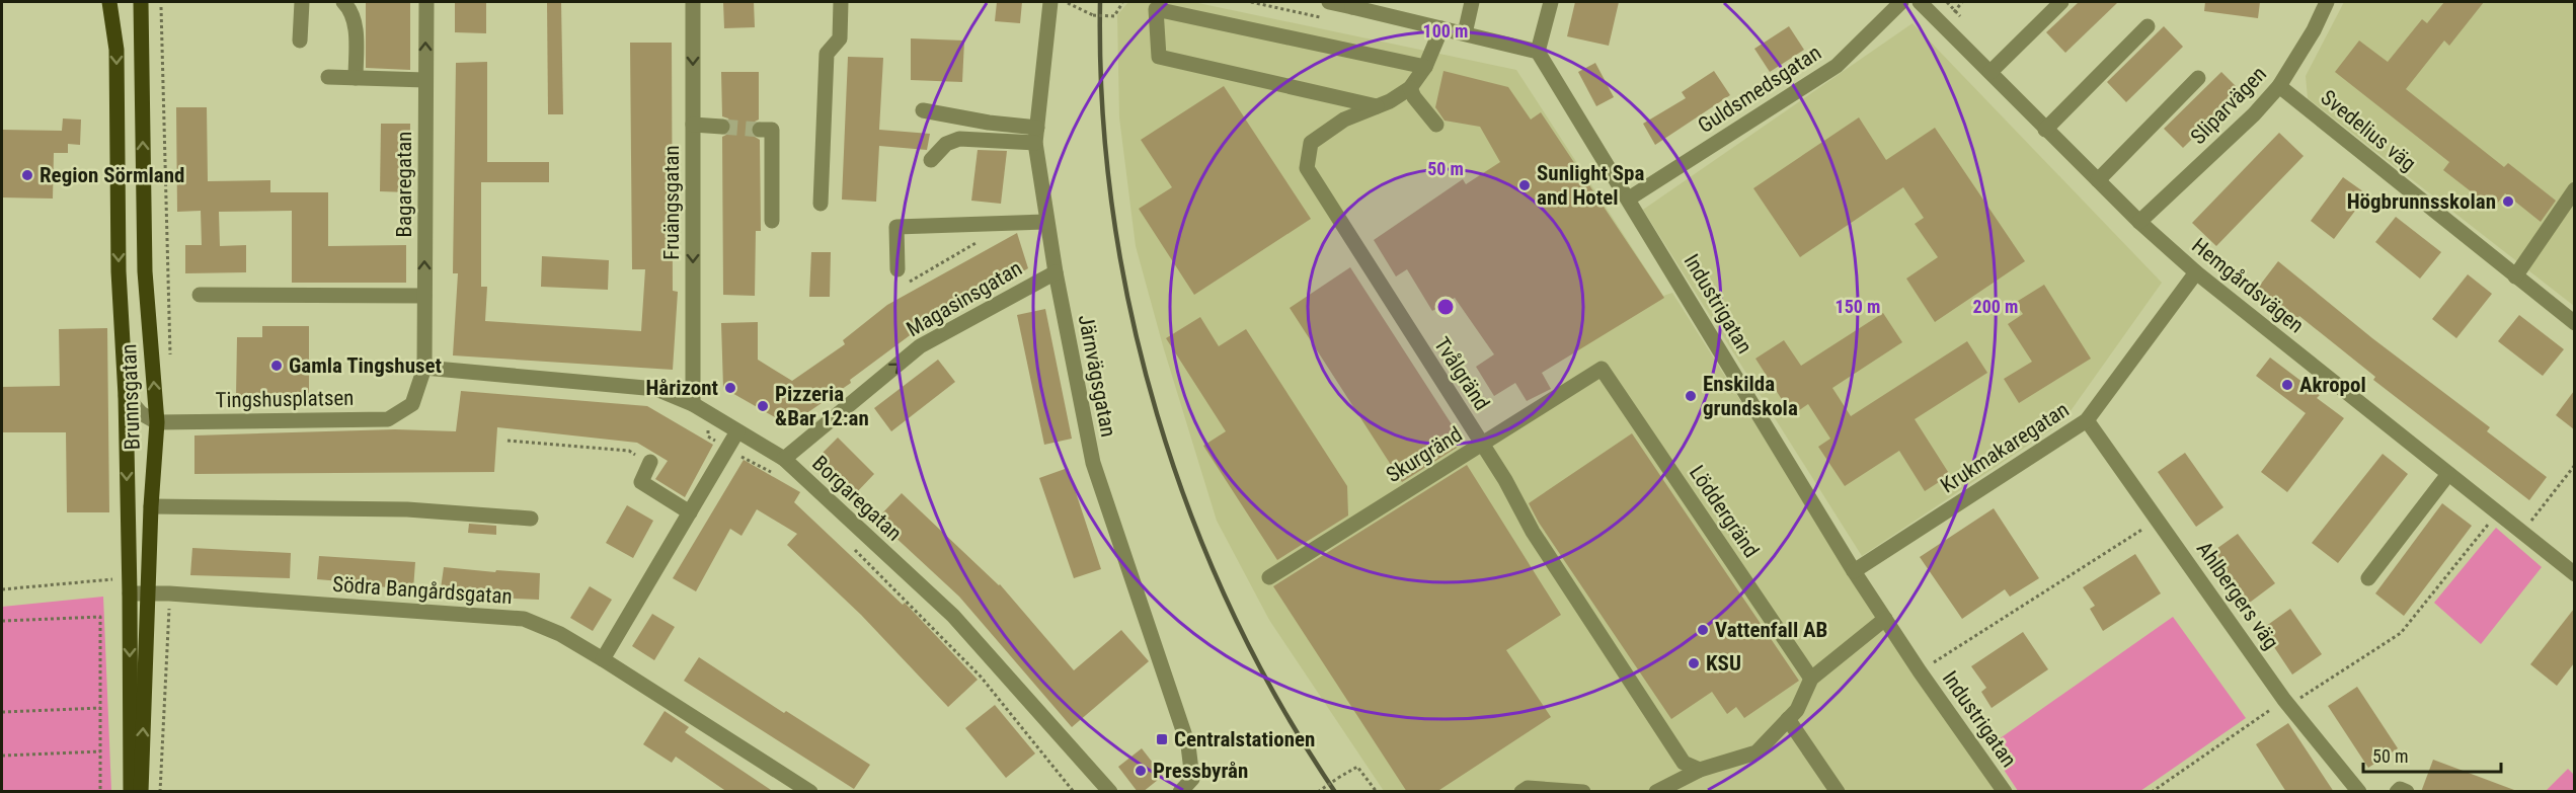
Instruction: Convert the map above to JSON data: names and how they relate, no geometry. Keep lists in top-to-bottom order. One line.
{"streets":{"main road":["Brunnsgatan"],"street":["Guldsmedsgatan","Sliparvägen","Svedelius väg","Bagaregatan","Fruängsgatan","Hemgårdsvägen","Magasinsgatan","Industrigatan","Tvålgränd","Järnvägsgatan","Tingshusplatsen","Krukmakaregatan","Skurgränd","Borgaregatan","Löddergränd","Södra Bangårdsgatan","Ahlbergers väg"]},"crossings":[["Guldsmedsgatan","Industrigatan"],["Sliparvägen","Svedelius väg"],["Sliparvägen","Hemgårdsvägen"],["Bagaregatan","Tingshusplatsen"],["Bagaregatan","Borgaregatan"],["Fruängsgatan","Borgaregatan"],["Hemgårdsvägen","Krukmakaregatan"],["Magasinsgatan","Järnvägsgatan"],["Magasinsgatan","Borgaregatan"],["Industrigatan","Krukmakaregatan"],["Tvålgränd","Skurgränd"],["Brunnsgatan","Tingshusplatsen"],["Brunnsgatan","Södra Bangårdsgatan"],["Tingshusplatsen","Borgaregatan"],["Krukmakaregatan","Ahlbergers väg"],["Skurgränd","Löddergränd"]],"one_way":["Magasinsgatan"],"places":{"other":["Region Sörmland","Sunlight Spa and Hotel","Högbrunnsskolan","Gamla Tingshuset","Akropol","Hårizont","Enskilda grundskola","Pizzeria &Bar 12:an","Vattenfall AB","KSU","Pressbyrån"],"transit":["Centralstationen"]},"scale_bar":"50 m","rings":["100 m","50 m","150 m","200 m"]}
